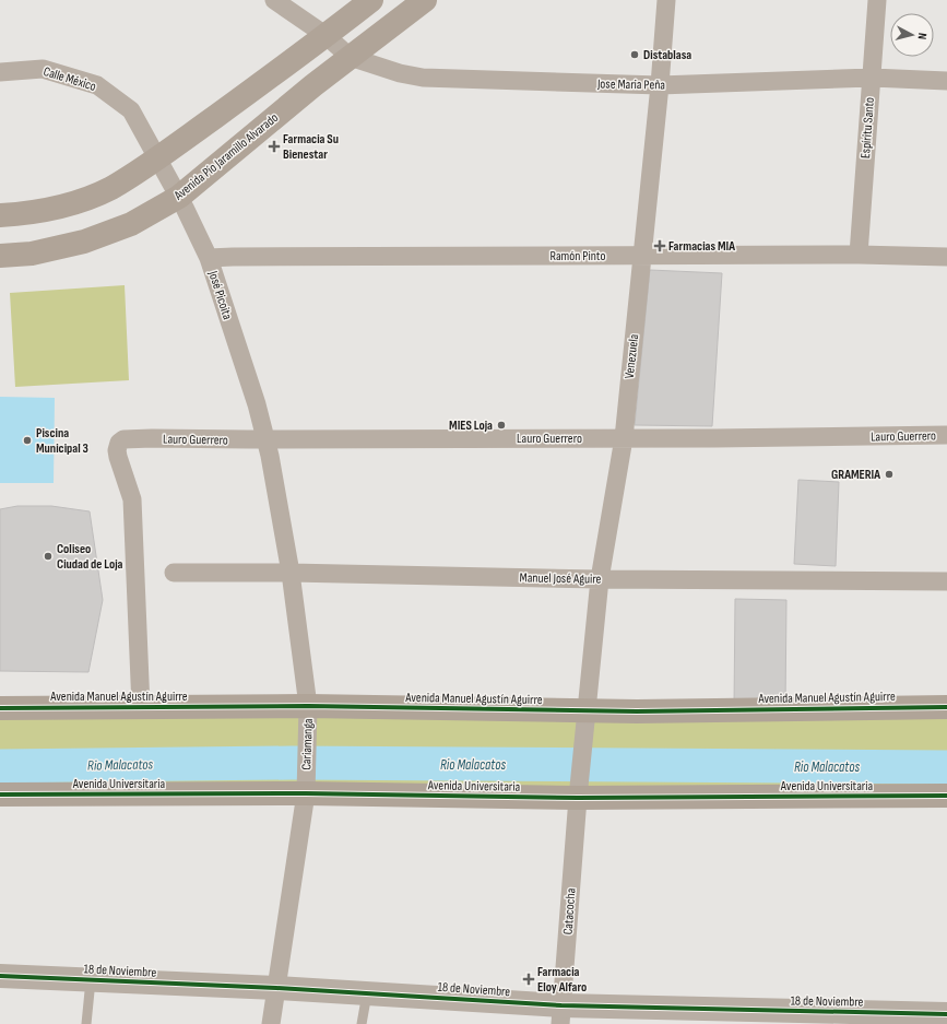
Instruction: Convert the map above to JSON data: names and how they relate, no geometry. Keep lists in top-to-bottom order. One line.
{"streets":{"main road":["Avenida Pío Jaramillo Alvarado","Avenida Manuel Agustín Aguirre","Avenida Universitaria"],"street":["Calle México","Jose Maria Peña","Espíritu Santo","Ramón Pinto","José Picoita","Venezuela","Lauro Guerrero","Manuel José Aguire","Cariamanga","Catacocha","18 de Noviembre"]},"crossings":[["Calle México","José Picoita"],["Jose Maria Peña","Espíritu Santo"],["Jose Maria Peña","Avenida Pío Jaramillo Alvarado"],["Jose Maria Peña","Venezuela"],["Espíritu Santo","Ramón Pinto"],["Avenida Pío Jaramillo Alvarado","José Picoita"],["Ramón Pinto","José Picoita"],["Ramón Pinto","Venezuela"],["José Picoita","Lauro Guerrero"],["José Picoita","Cariamanga"],["Venezuela","Lauro Guerrero"],["Venezuela","Manuel José Aguire"],["Venezuela","Avenida Manuel Agustín Aguirre"],["Venezuela","Catacocha"],["Lauro Guerrero","Avenida Manuel Agustín Aguirre"],["Lauro Guerrero","Cariamanga"],["Manuel José Aguire","Cariamanga"],["Avenida Manuel Agustín Aguirre","Cariamanga"],["Avenida Manuel Agustín Aguirre","Catacocha"],["Cariamanga","Avenida Universitaria"],["Cariamanga","18 de Noviembre"],["Avenida Universitaria","Catacocha"],["Catacocha","18 de Noviembre"]],"water":["Rio Malacatos"],"places":{"other":["Distablasa","MIES Loja","Piscina Municipal 3","GRAMERIA","Coliseo Ciudad de Loja"],"health":["Farmacia Su Bienestar","Farmacias MIA","Farmacia Eloy Alfaro"]},"north":"right"}
